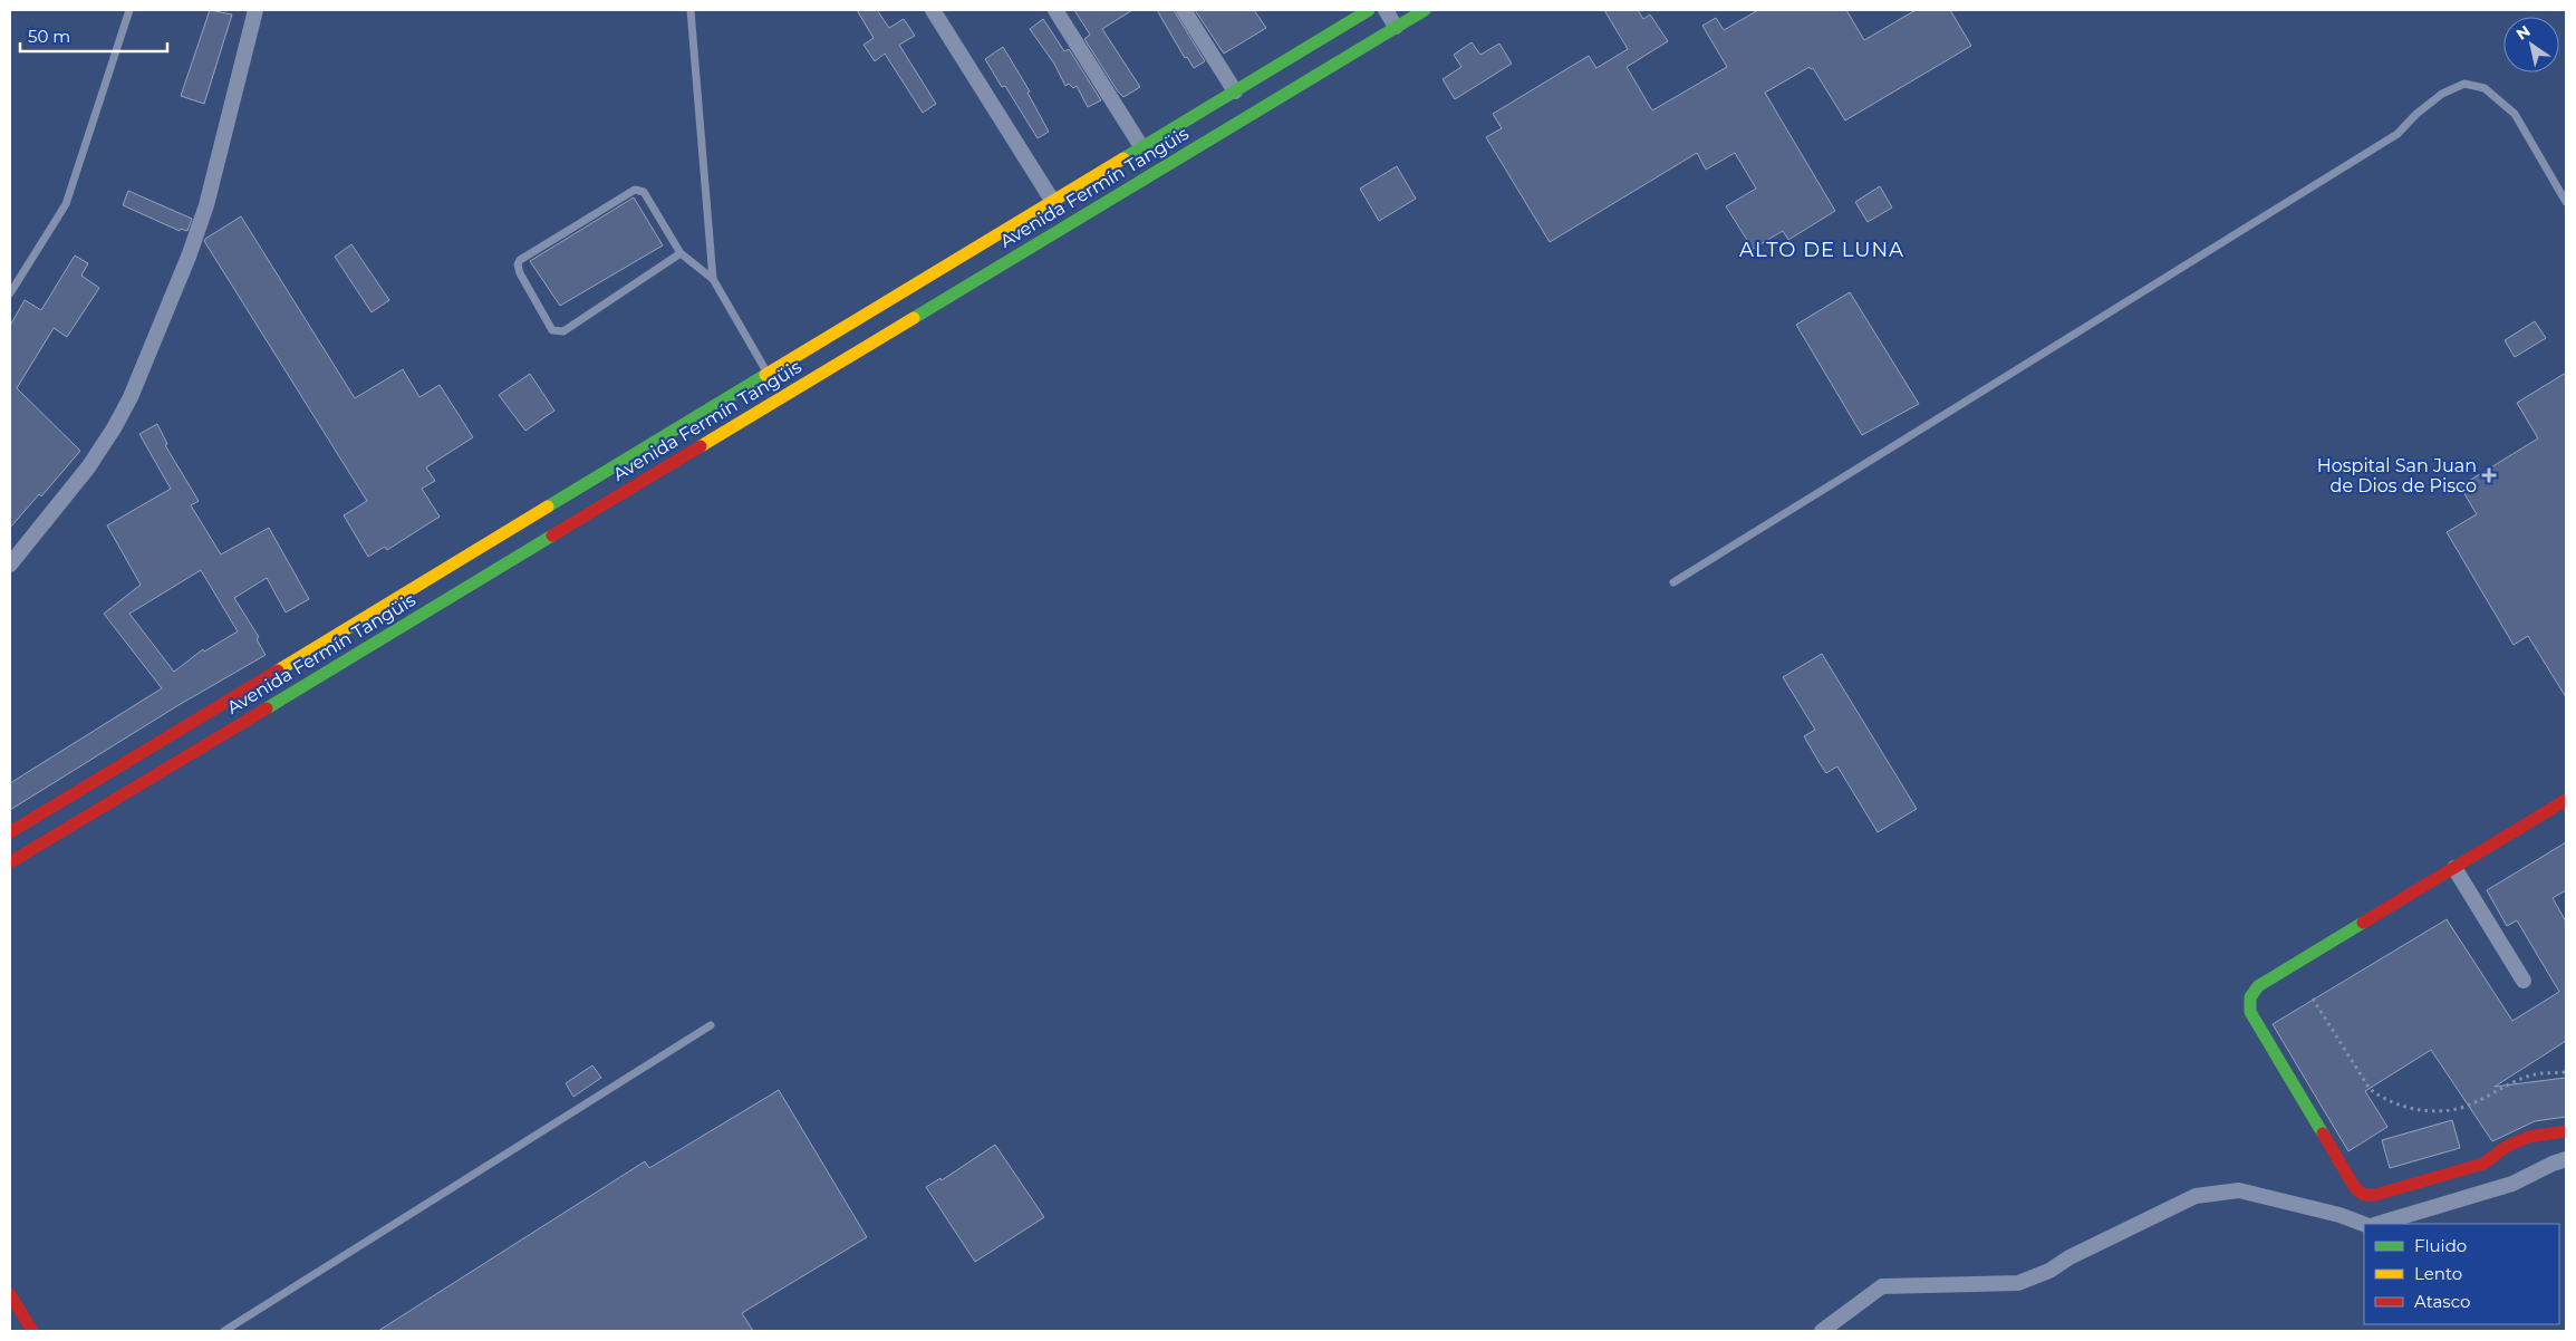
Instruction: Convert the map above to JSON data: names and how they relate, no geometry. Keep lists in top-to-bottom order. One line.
{"streets":{"main road":["Avenida Fermín Tangüis"]},"districts":["ALTO DE LUNA"],"places":{"health":["Hospital San Juan de Dios de Pisco"]},"legend":["Fluido","Lento","Atasco"],"scale_bar":"50 m","north":"top left"}
